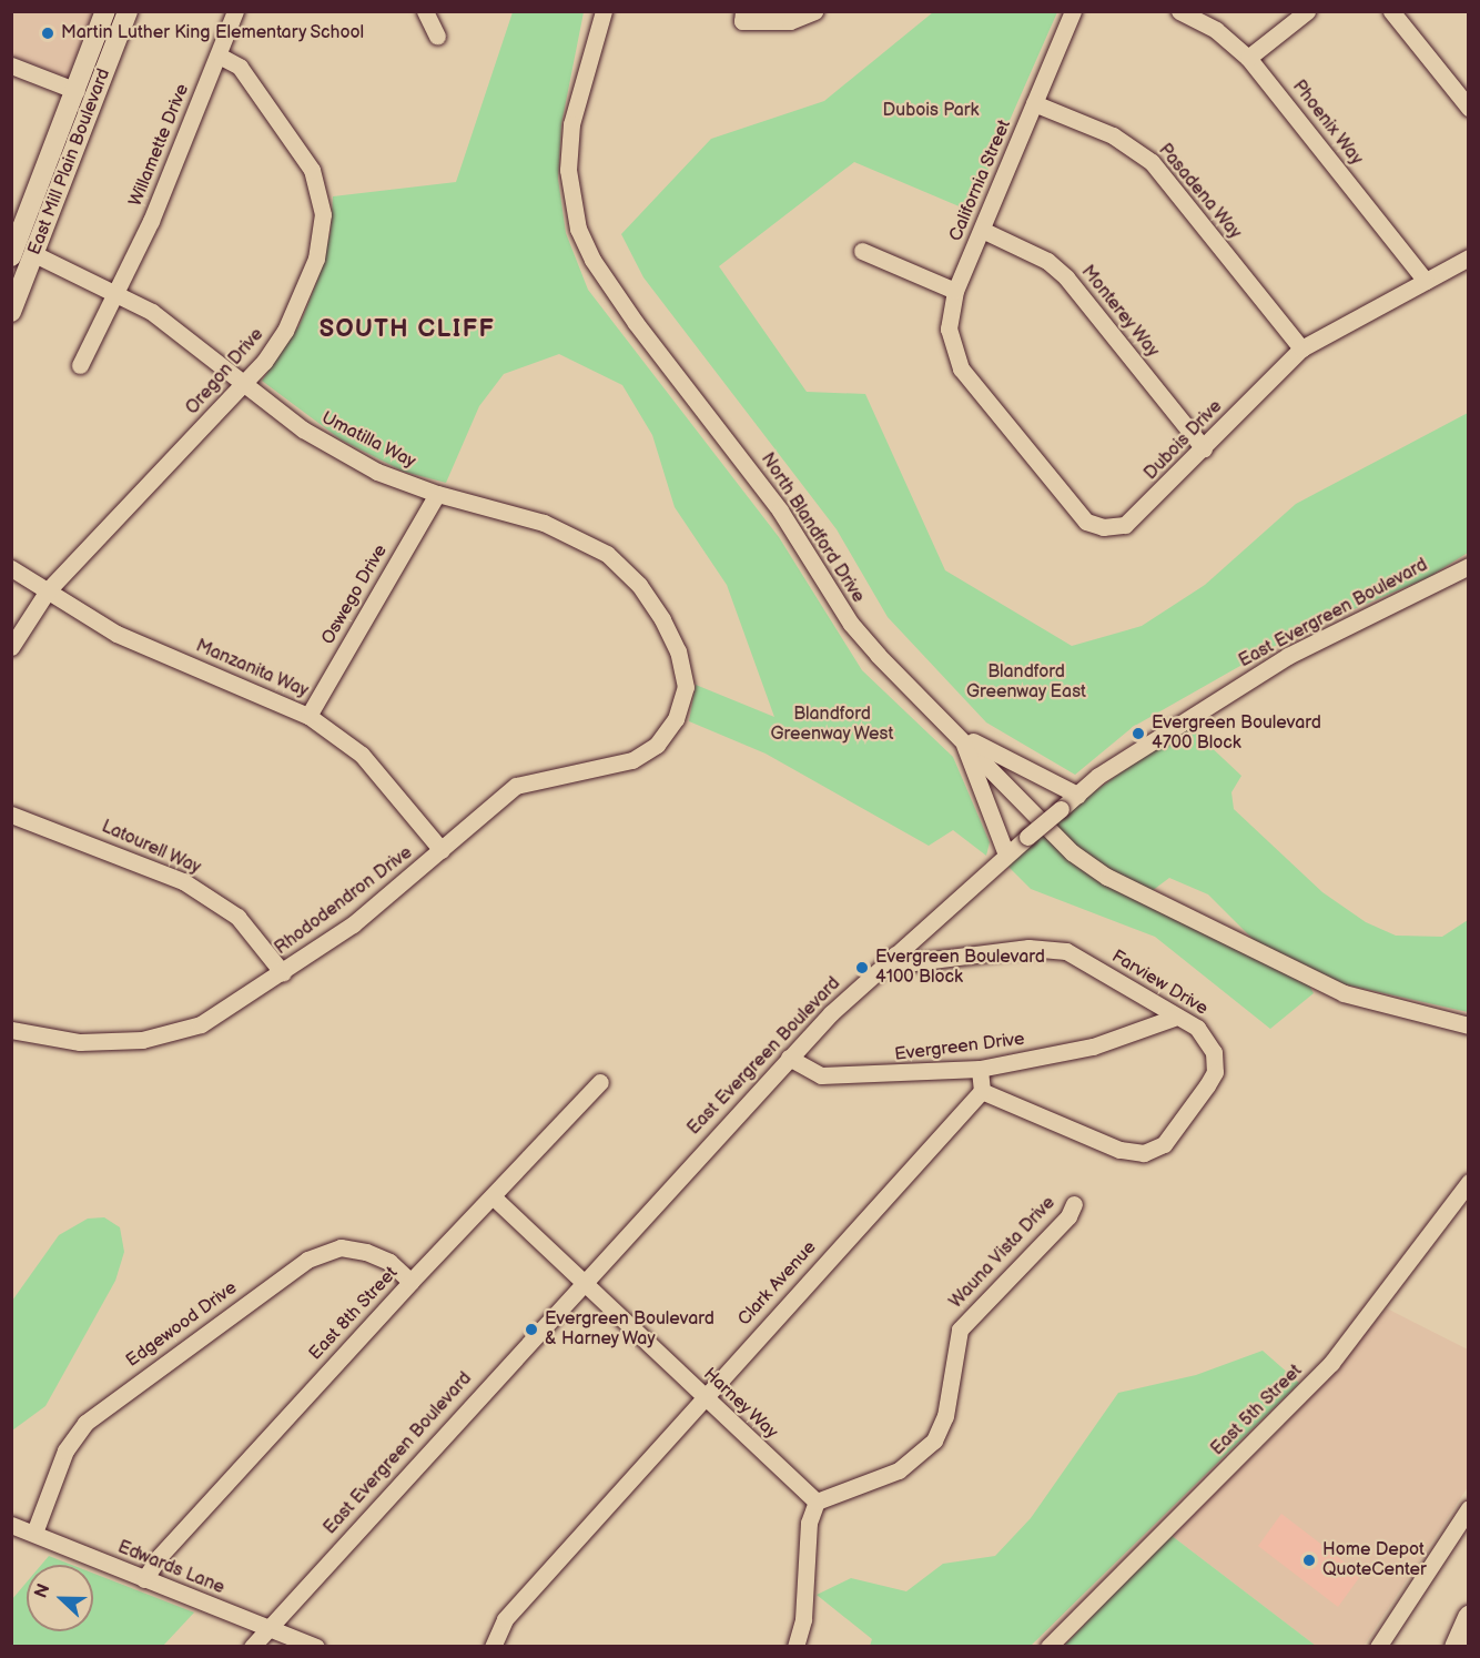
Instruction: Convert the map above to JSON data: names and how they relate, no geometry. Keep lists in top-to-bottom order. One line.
{"streets":{"main road":["East Mill Plain Boulevard"],"street":["Phoenix Way","Willamette Drive","California Street","Pasadena Way","Monterey Way","Oregon Drive","Umatilla Way","Dubois Drive","North Blandford Drive","Oswego Drive","East Evergreen Boulevard","Manzanita Way","Latourell Way","Rhododendron Drive","Farview Drive","Evergreen Drive","Wauna Vista Drive","Clark Avenue","East 8th Street","Edgewood Drive","Harney Way","East 5th Street","Edwards Lane"]},"crossings":[["Phoenix Way","Dubois Drive"],["Willamette Drive","Oregon Drive"],["Willamette Drive","Umatilla Way"],["East Mill Plain Boulevard","Umatilla Way"],["California Street","Pasadena Way"],["California Street","Monterey Way"],["California Street","Dubois Drive"],["Pasadena Way","Dubois Drive"],["Monterey Way","Dubois Drive"],["Oregon Drive","Umatilla Way"],["Oregon Drive","Manzanita Way"],["Umatilla Way","Oswego Drive"],["Umatilla Way","Rhododendron Drive"],["Oswego Drive","Manzanita Way"],["East Evergreen Boulevard","Farview Drive"],["East Evergreen Boulevard","Evergreen Drive"],["East Evergreen Boulevard","Harney Way"],["East Evergreen Boulevard","Edwards Lane"],["Manzanita Way","Rhododendron Drive"],["Latourell Way","Rhododendron Drive"],["Farview Drive","Evergreen Drive"],["Farview Drive","Clark Avenue"],["Wauna Vista Drive","Harney Way"],["Clark Avenue","Harney Way"],["East 8th Street","Edgewood Drive"],["East 8th Street","Harney Way"],["East 8th Street","Edwards Lane"],["Edgewood Drive","Edwards Lane"]],"districts":["SOUTH CLIFF"],"parks":["Dubois Park","Blandford Greenway East","Blandford Greenway West"],"places":["Martin Luther King Elementary School","Evergreen Boulevard 4700 Block","Evergreen Boulevard 4100 Block","Evergreen Boulevard & Harney Way","Home Depot QuoteCenter"],"north":"left"}
